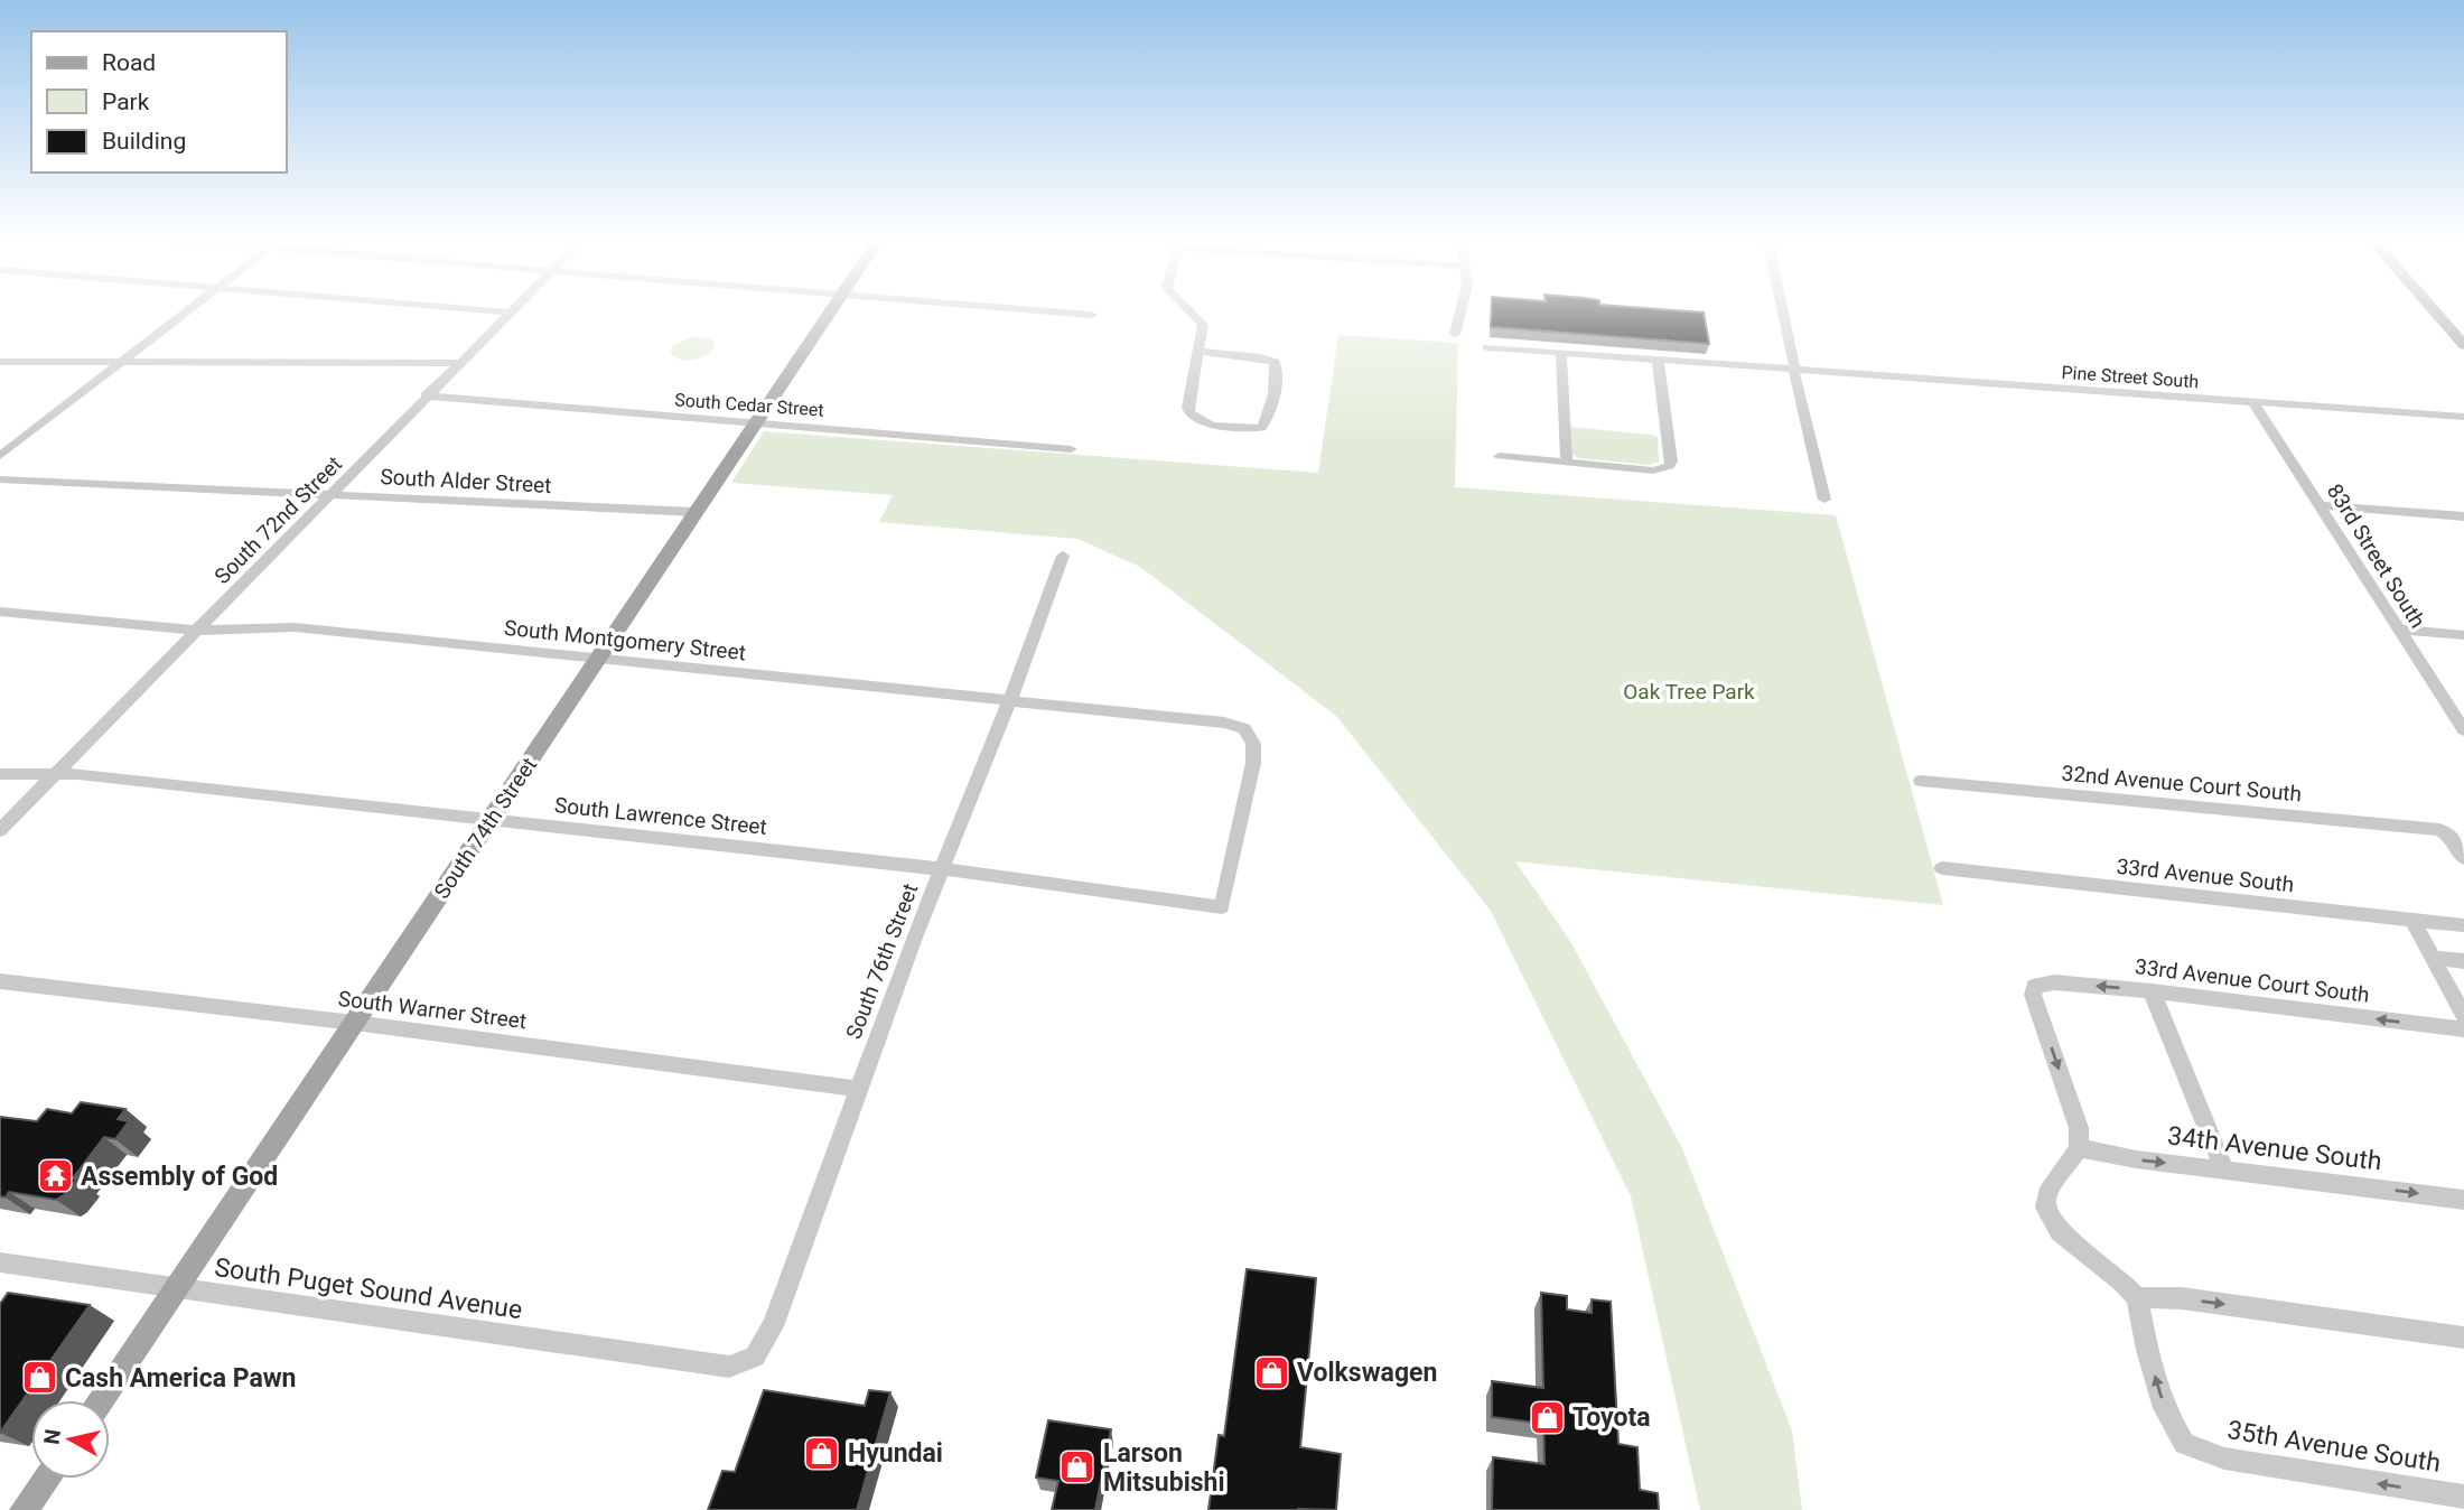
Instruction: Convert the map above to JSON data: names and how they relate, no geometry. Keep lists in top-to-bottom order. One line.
{"streets":{"main road":["South 74th Street"],"street":["Pine Street South","South Cedar Street","South Alder Street","South 72nd Street","83rd Street South","South Montgomery Street","32nd Avenue Court South","South Lawrence Street","33rd Avenue South","South 76th Street","33rd Avenue Court South","South Warner Street","34th Avenue South","South Puget Sound Avenue","35th Avenue South"]},"crossings":[["Pine Street South","83rd Street South"],["South Cedar Street","South 72nd Street"],["South Cedar Street","South 74th Street"],["South Alder Street","South 72nd Street"],["South Alder Street","South 74th Street"],["South 72nd Street","South Montgomery Street"],["South 72nd Street","South Lawrence Street"],["South Montgomery Street","South Lawrence Street"],["South Montgomery Street","South 74th Street"],["South Montgomery Street","South 76th Street"],["South Lawrence Street","South 74th Street"],["South Lawrence Street","South 76th Street"],["South 74th Street","South Warner Street"],["South 74th Street","South Puget Sound Avenue"],["South 76th Street","South Warner Street"],["South 76th Street","South Puget Sound Avenue"],["33rd Avenue Court South","34th Avenue South"]],"parks":["Oak Tree Park"],"places":{"temple":["Assembly of God"],"shop":["Volkswagen","Cash America Pawn","Toyota","Hyundai","Larson Mitsubishi"]},"legend":["Road","Park","Building"],"north":"left"}
